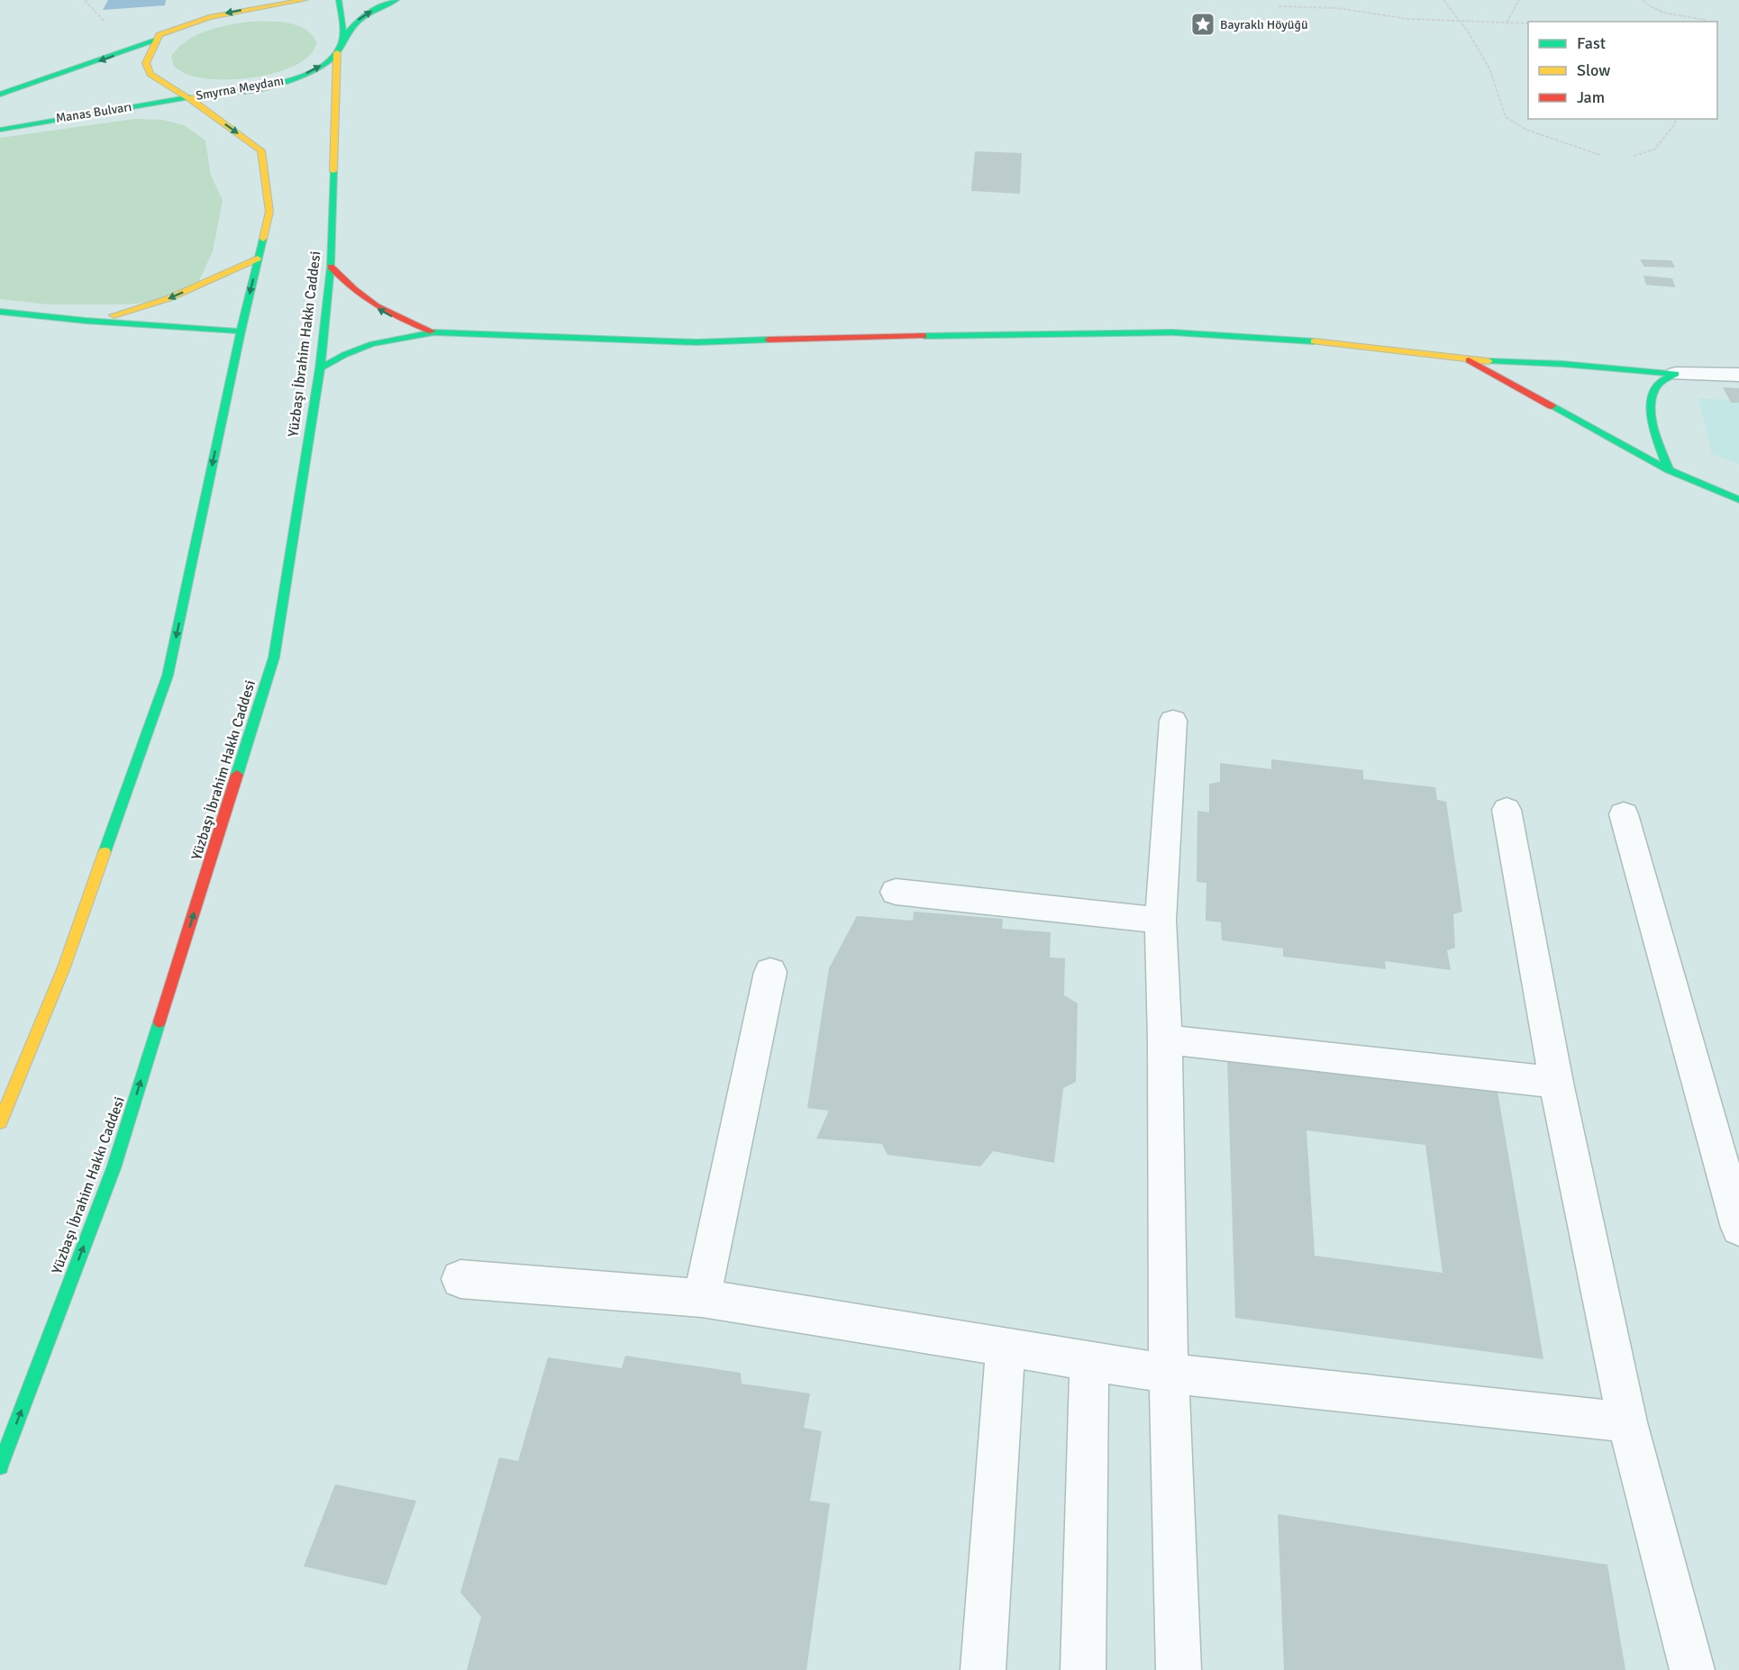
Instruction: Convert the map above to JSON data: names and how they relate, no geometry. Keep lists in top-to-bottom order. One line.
{"streets":{"main road":["Smyrna Meydanı","Manas Bulvarı","Yüzbaşı İbrahim Hakkı Caddesi"]},"crossings":[["Smyrna Meydanı","Manas Bulvarı"],["Smyrna Meydanı","Yüzbaşı İbrahim Hakkı Caddesi"]],"places":{"place":["Bayraklı Höyüğü"]},"legend":["Fast","Slow","Jam"]}
